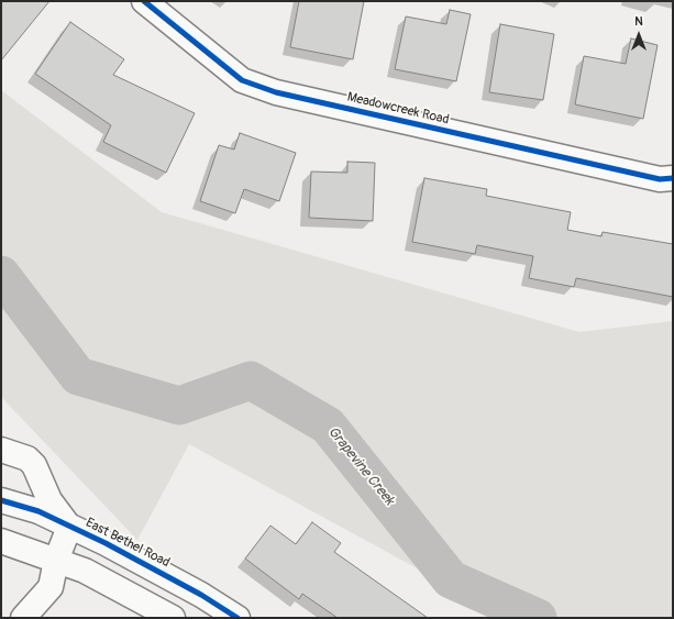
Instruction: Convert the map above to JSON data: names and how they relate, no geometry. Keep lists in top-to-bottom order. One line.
{"streets":{"street":["Meadowcreek Road","East Bethel Road"]},"water":["Grapevine Creek"],"north":"top"}
